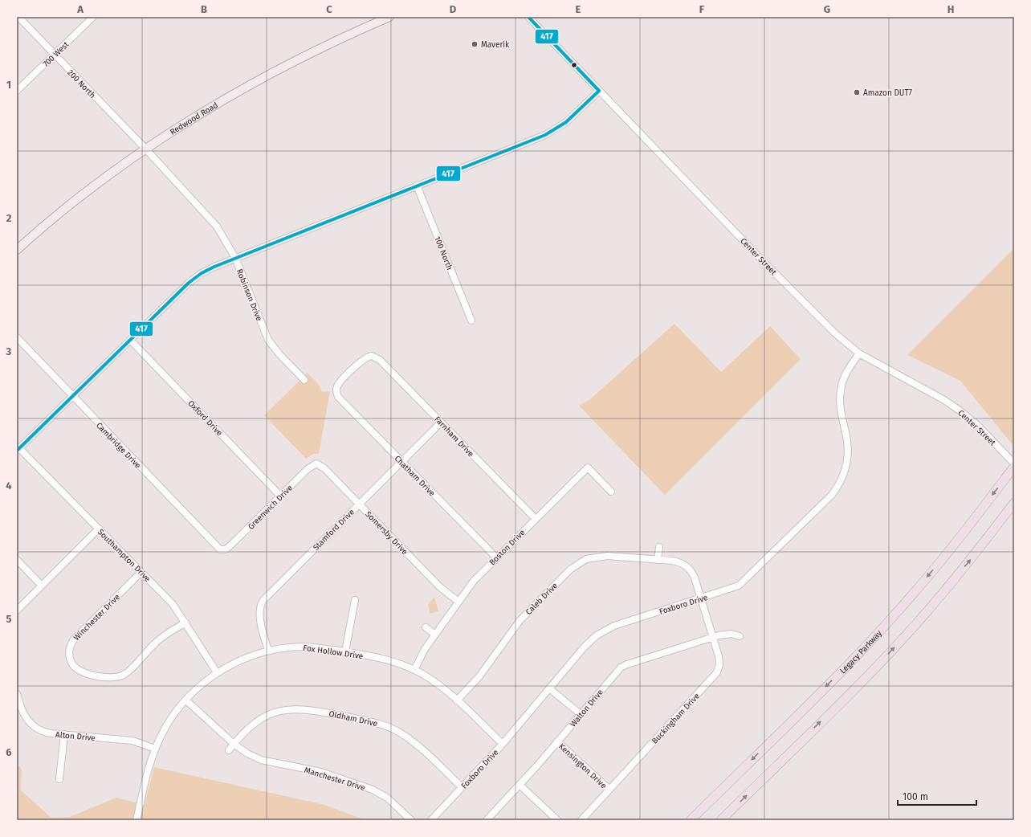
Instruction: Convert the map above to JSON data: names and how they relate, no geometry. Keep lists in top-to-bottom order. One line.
{"streets":{"highway":["Legacy Parkway"],"main road":["Redwood Road"],"street":["700 West","200 North","100 North","Center Street","Robinson Drive","Oxford Drive","Farnham Drive","Cambridge Drive","Chatham Drive","Greenwich Drive","Stamford Drive","Somersby Drive","Boston Drive","Southampton Drive","Caleb Drive","Foxboro Drive","Winchester Drive","Fox Hollow Drive","Walton Drive","Oldham Drive","Buckingham Drive","Alton Drive","Kensington Drive","Manchester Drive"]},"crossings":[["700 West","200 North"],["200 North","Redwood Road"],["200 North","Robinson Drive"],["Redwood Road","Robinson Drive"],["Center Street","Foxboro Drive"],["Oxford Drive","Greenwich Drive"],["Farnham Drive","Chatham Drive"],["Farnham Drive","Stamford Drive"],["Farnham Drive","Boston Drive"],["Cambridge Drive","Greenwich Drive"],["Chatham Drive","Stamford Drive"],["Chatham Drive","Boston Drive"],["Greenwich Drive","Somersby Drive"],["Stamford Drive","Somersby Drive"],["Stamford Drive","Fox Hollow Drive"],["Somersby Drive","Boston Drive"],["Boston Drive","Fox Hollow Drive"],["Southampton Drive","Winchester Drive"],["Southampton Drive","Fox Hollow Drive"],["Caleb Drive","Foxboro Drive"],["Caleb Drive","Fox Hollow Drive"],["Caleb Drive","Buckingham Drive"],["Foxboro Drive","Fox Hollow Drive"],["Foxboro Drive","Oldham Drive"],["Foxboro Drive","Buckingham Drive"],["Fox Hollow Drive","Alton Drive"],["Fox Hollow Drive","Manchester Drive"],["Walton Drive","Buckingham Drive"],["Walton Drive","Kensington Drive"],["Oldham Drive","Manchester Drive"],["Buckingham Drive","Kensington Drive"]],"places":["Maverik","Amazon DUT7"],"lines":["transit line 417"],"scale_bar":"100 m","grid":{"columns":["A","B","C","D","E","F","G","H"],"rows":["1","2","3","4","5","6"]}}
